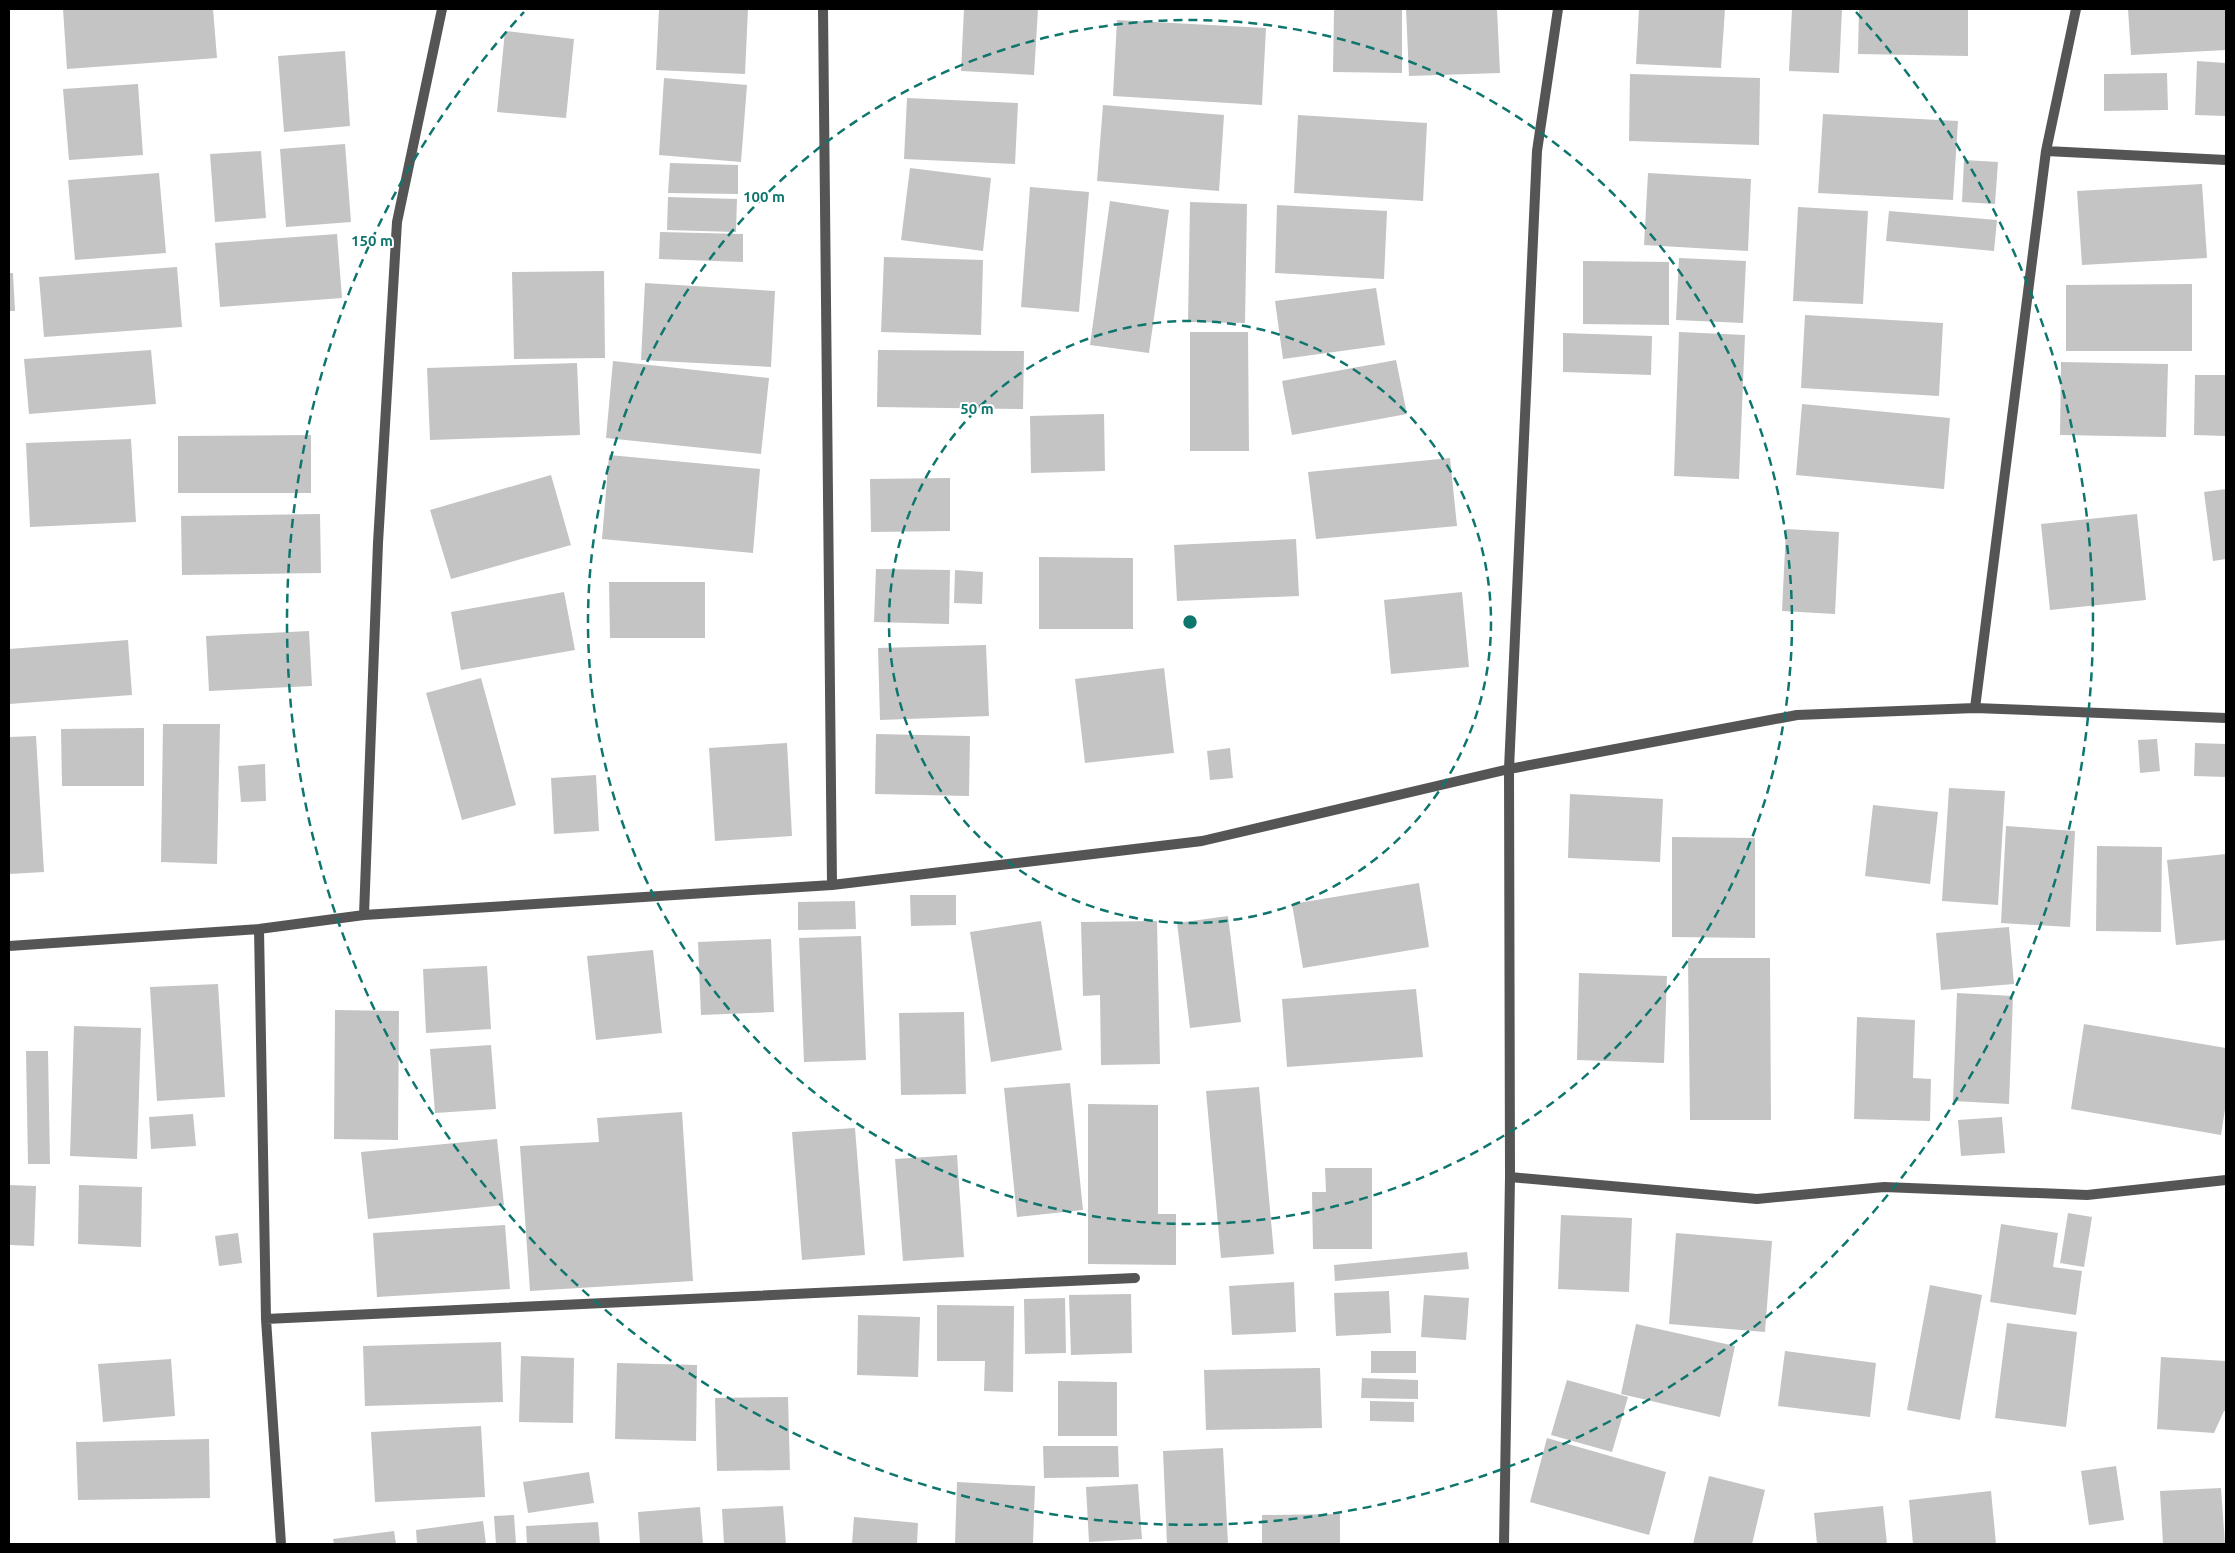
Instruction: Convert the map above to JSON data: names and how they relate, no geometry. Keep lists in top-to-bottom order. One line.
{"rings":["100 m","150 m","50 m"]}
